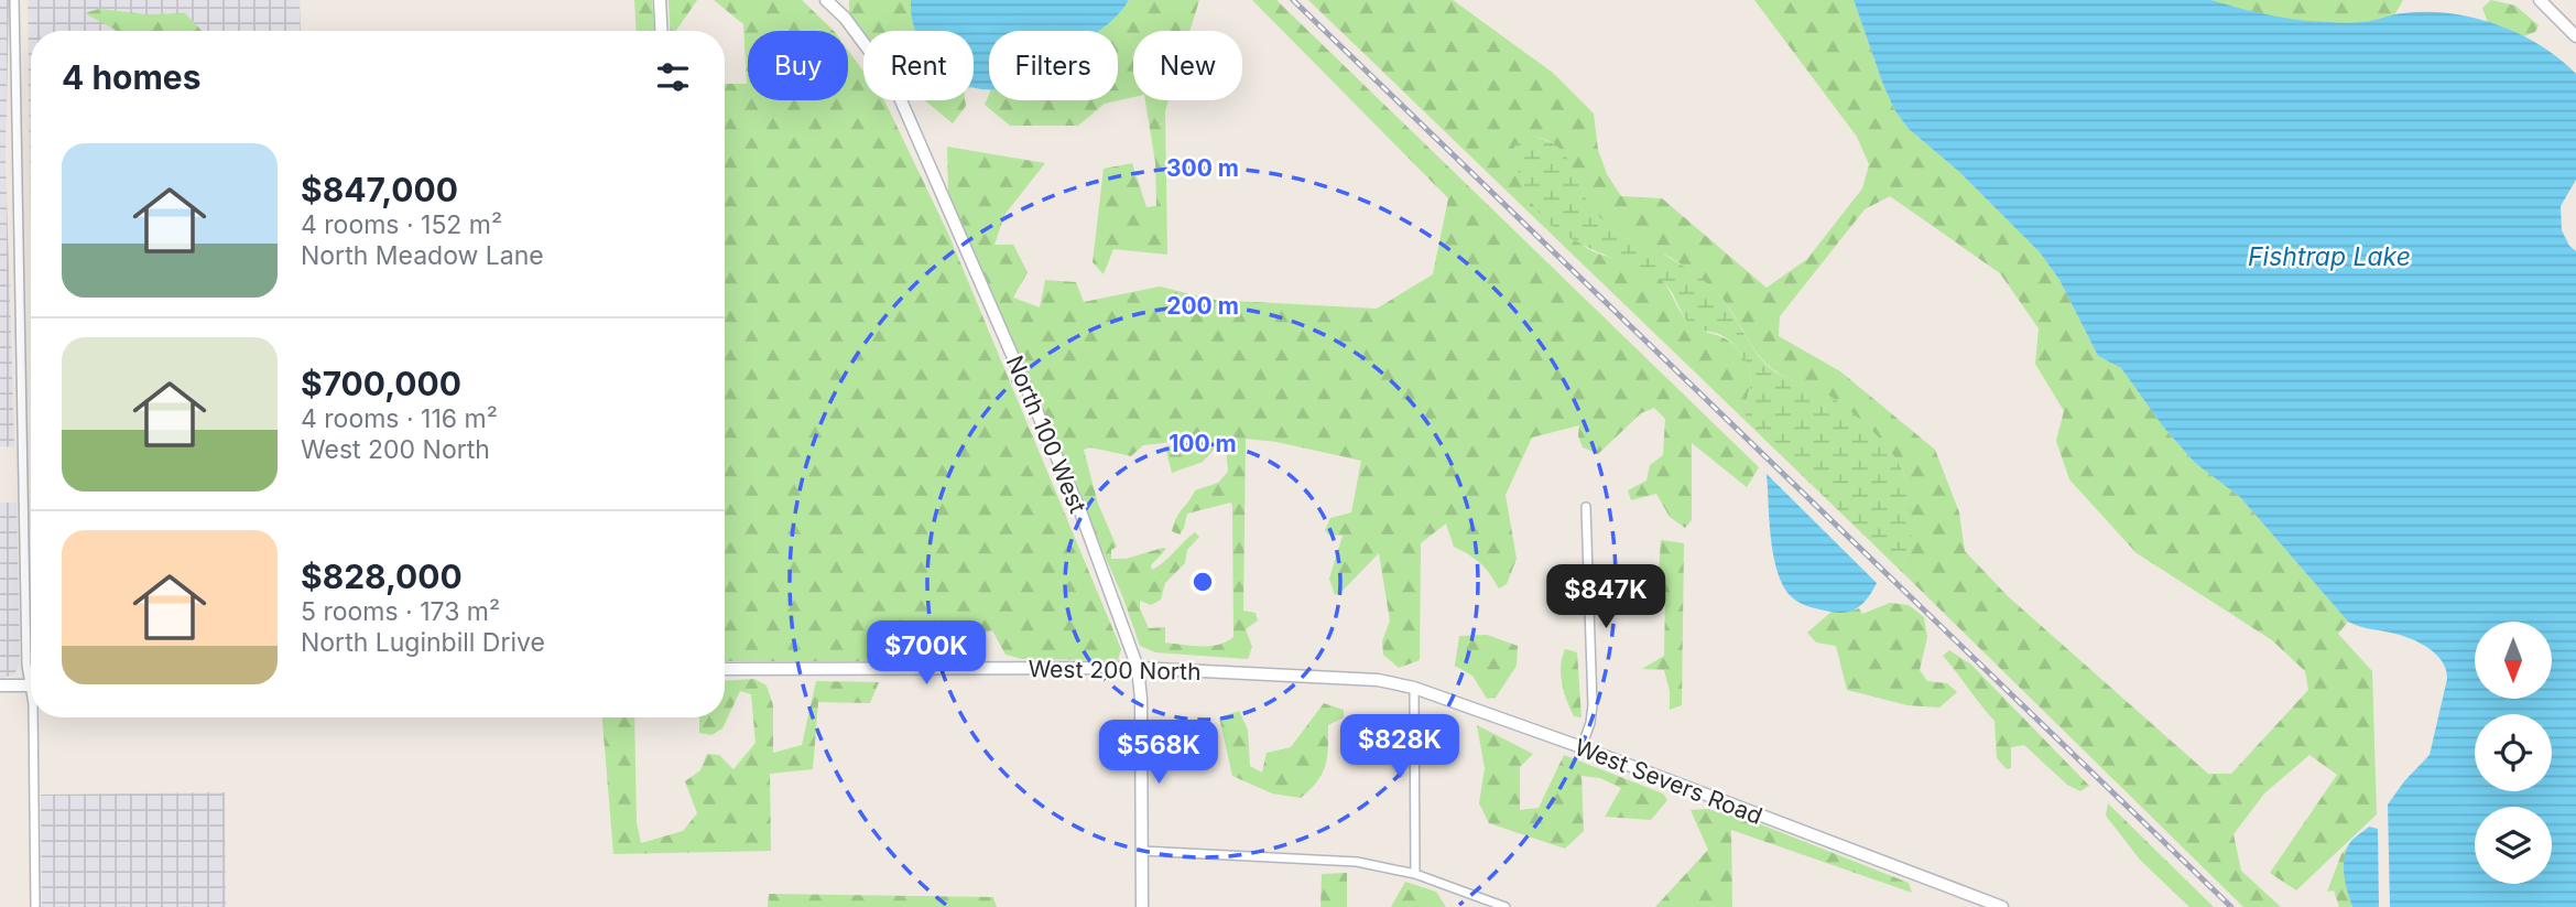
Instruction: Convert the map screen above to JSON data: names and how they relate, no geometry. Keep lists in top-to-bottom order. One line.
{"streets":{"street":["North 100 West","West 200 North","West Severs Road"]},"crossings":[["North 100 West","West 200 North"],["West 200 North","West Severs Road"]],"water":["Fishtrap Lake"],"north":"bottom","page":{"chip":["Buy","Rent","Filters","New"],"heading":"4 homes","list":[{"name":"$847,000","note":"4 rooms · 152 m² · North Meadow Lane"},{"name":"$700,000","note":"4 rooms · 116 m² · West 200 North"},{"name":"$828,000","note":"5 rooms · 173 m² · North Luginbill Drive"}],"price":["$847K","$700K","$828K","$568K"]},"rings":["300 m","200 m","100 m"]}
